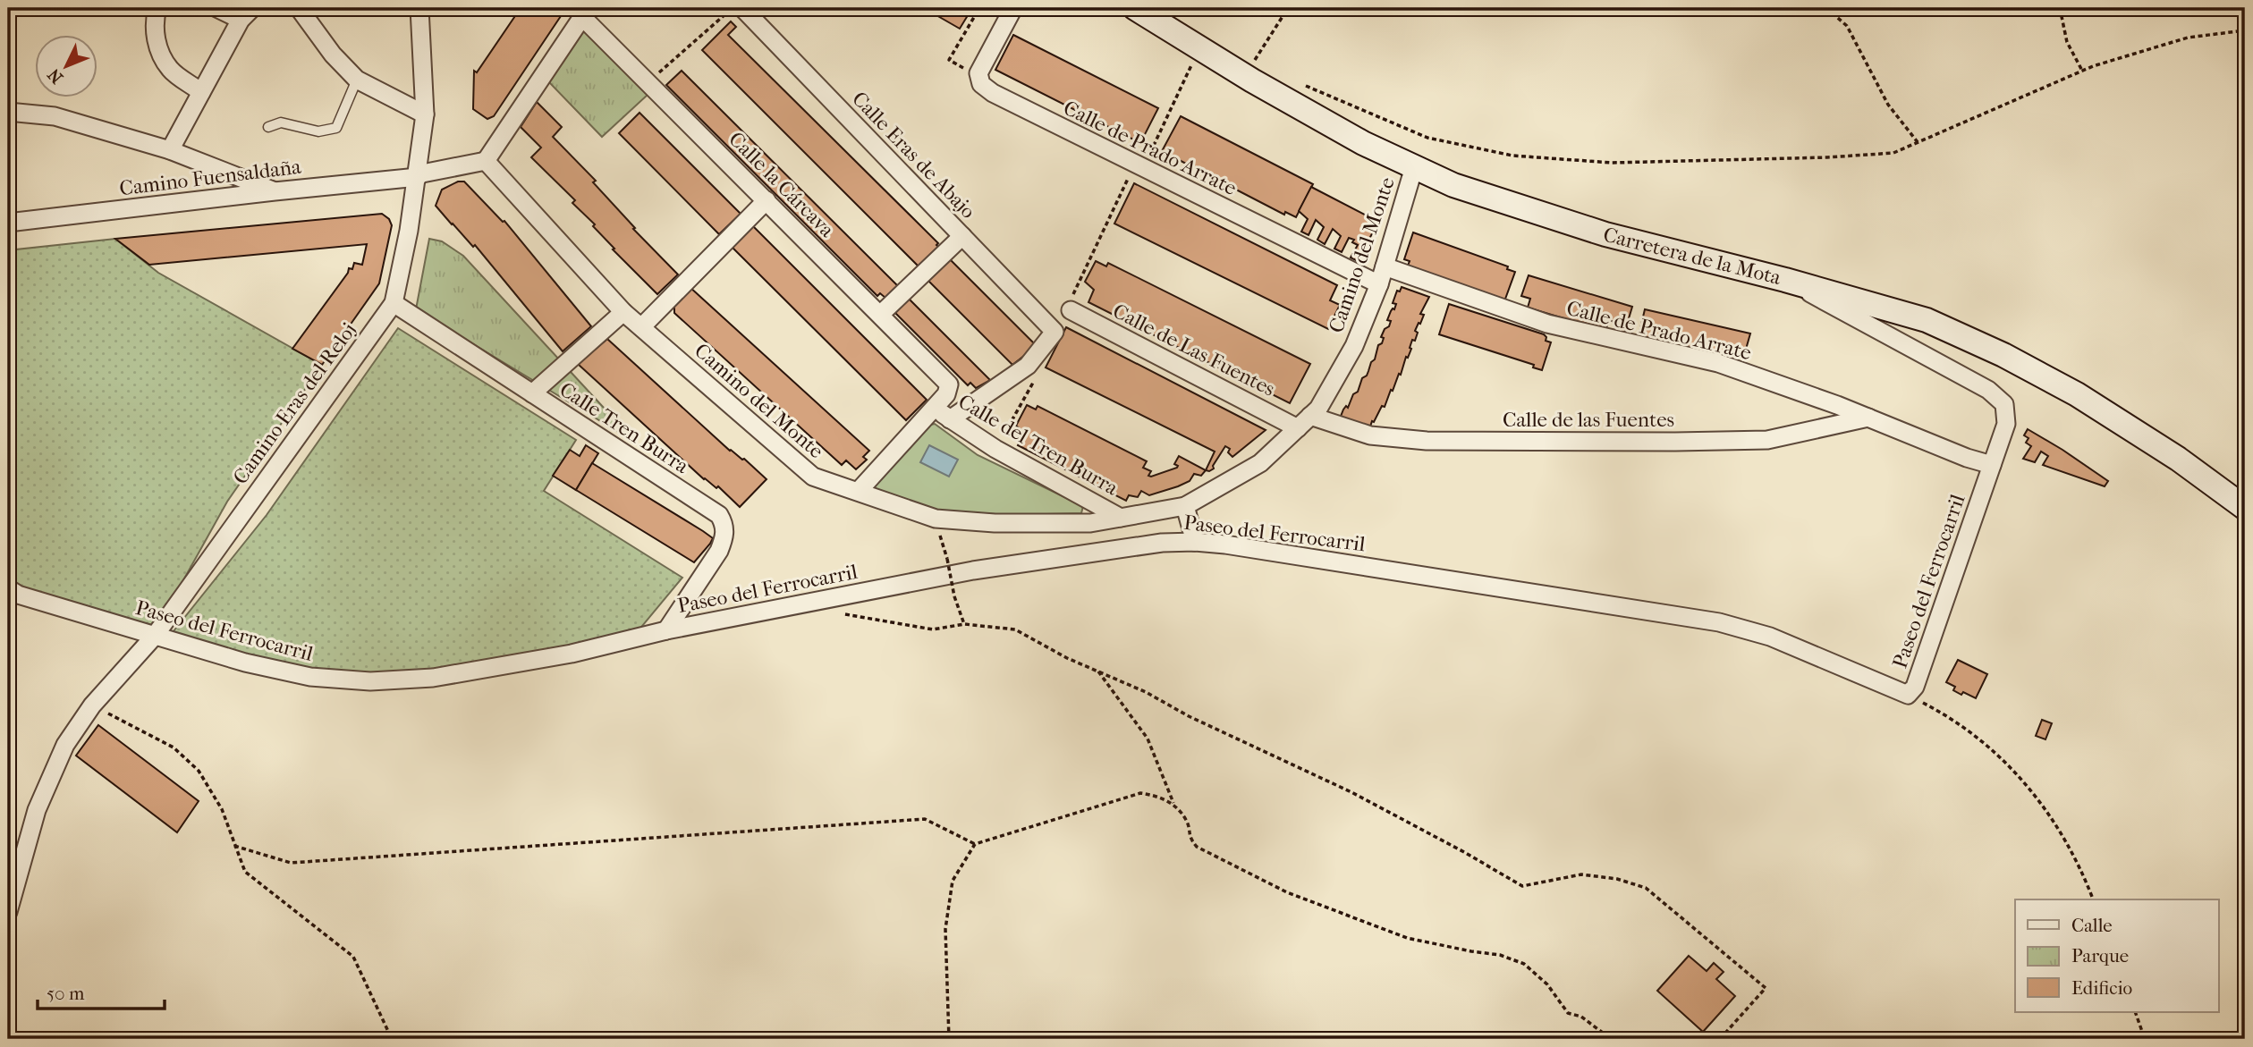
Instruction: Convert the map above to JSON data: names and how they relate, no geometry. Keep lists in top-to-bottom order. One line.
{"streets":{"main road":["Carretera de la Mota"],"street":["Calle de Prado Arrate","Calle Eras de Abajo","Camino Fuensaldaña","Calle la Cárcava","Camino del Monte","Calle de Las Fuentes","Camino Eras del Reloj","Calle de las Fuentes","Calle Tren Burra","Calle del Tren Burra","Paseo del Ferrocarril"]},"crossings":[["Calle de Prado Arrate","Camino del Monte"],["Calle de Prado Arrate","Calle de las Fuentes"],["Calle de Prado Arrate","Paseo del Ferrocarril"],["Calle Eras de Abajo","Calle del Tren Burra"],["Camino Fuensaldaña","Camino Eras del Reloj"],["Calle la Cárcava","Calle del Tren Burra"],["Camino del Monte","Carretera de la Mota"],["Camino del Monte","Calle de Las Fuentes"],["Camino del Monte","Calle de las Fuentes"],["Camino del Monte","Calle del Tren Burra"],["Carretera de la Mota","Paseo del Ferrocarril"],["Calle de Las Fuentes","Calle de las Fuentes"],["Camino Eras del Reloj","Calle Tren Burra"],["Camino Eras del Reloj","Paseo del Ferrocarril"],["Calle Tren Burra","Paseo del Ferrocarril"]],"legend":["Calle","Parque","Edificio"],"scale_bar":"50 m","north":"bottom left"}
